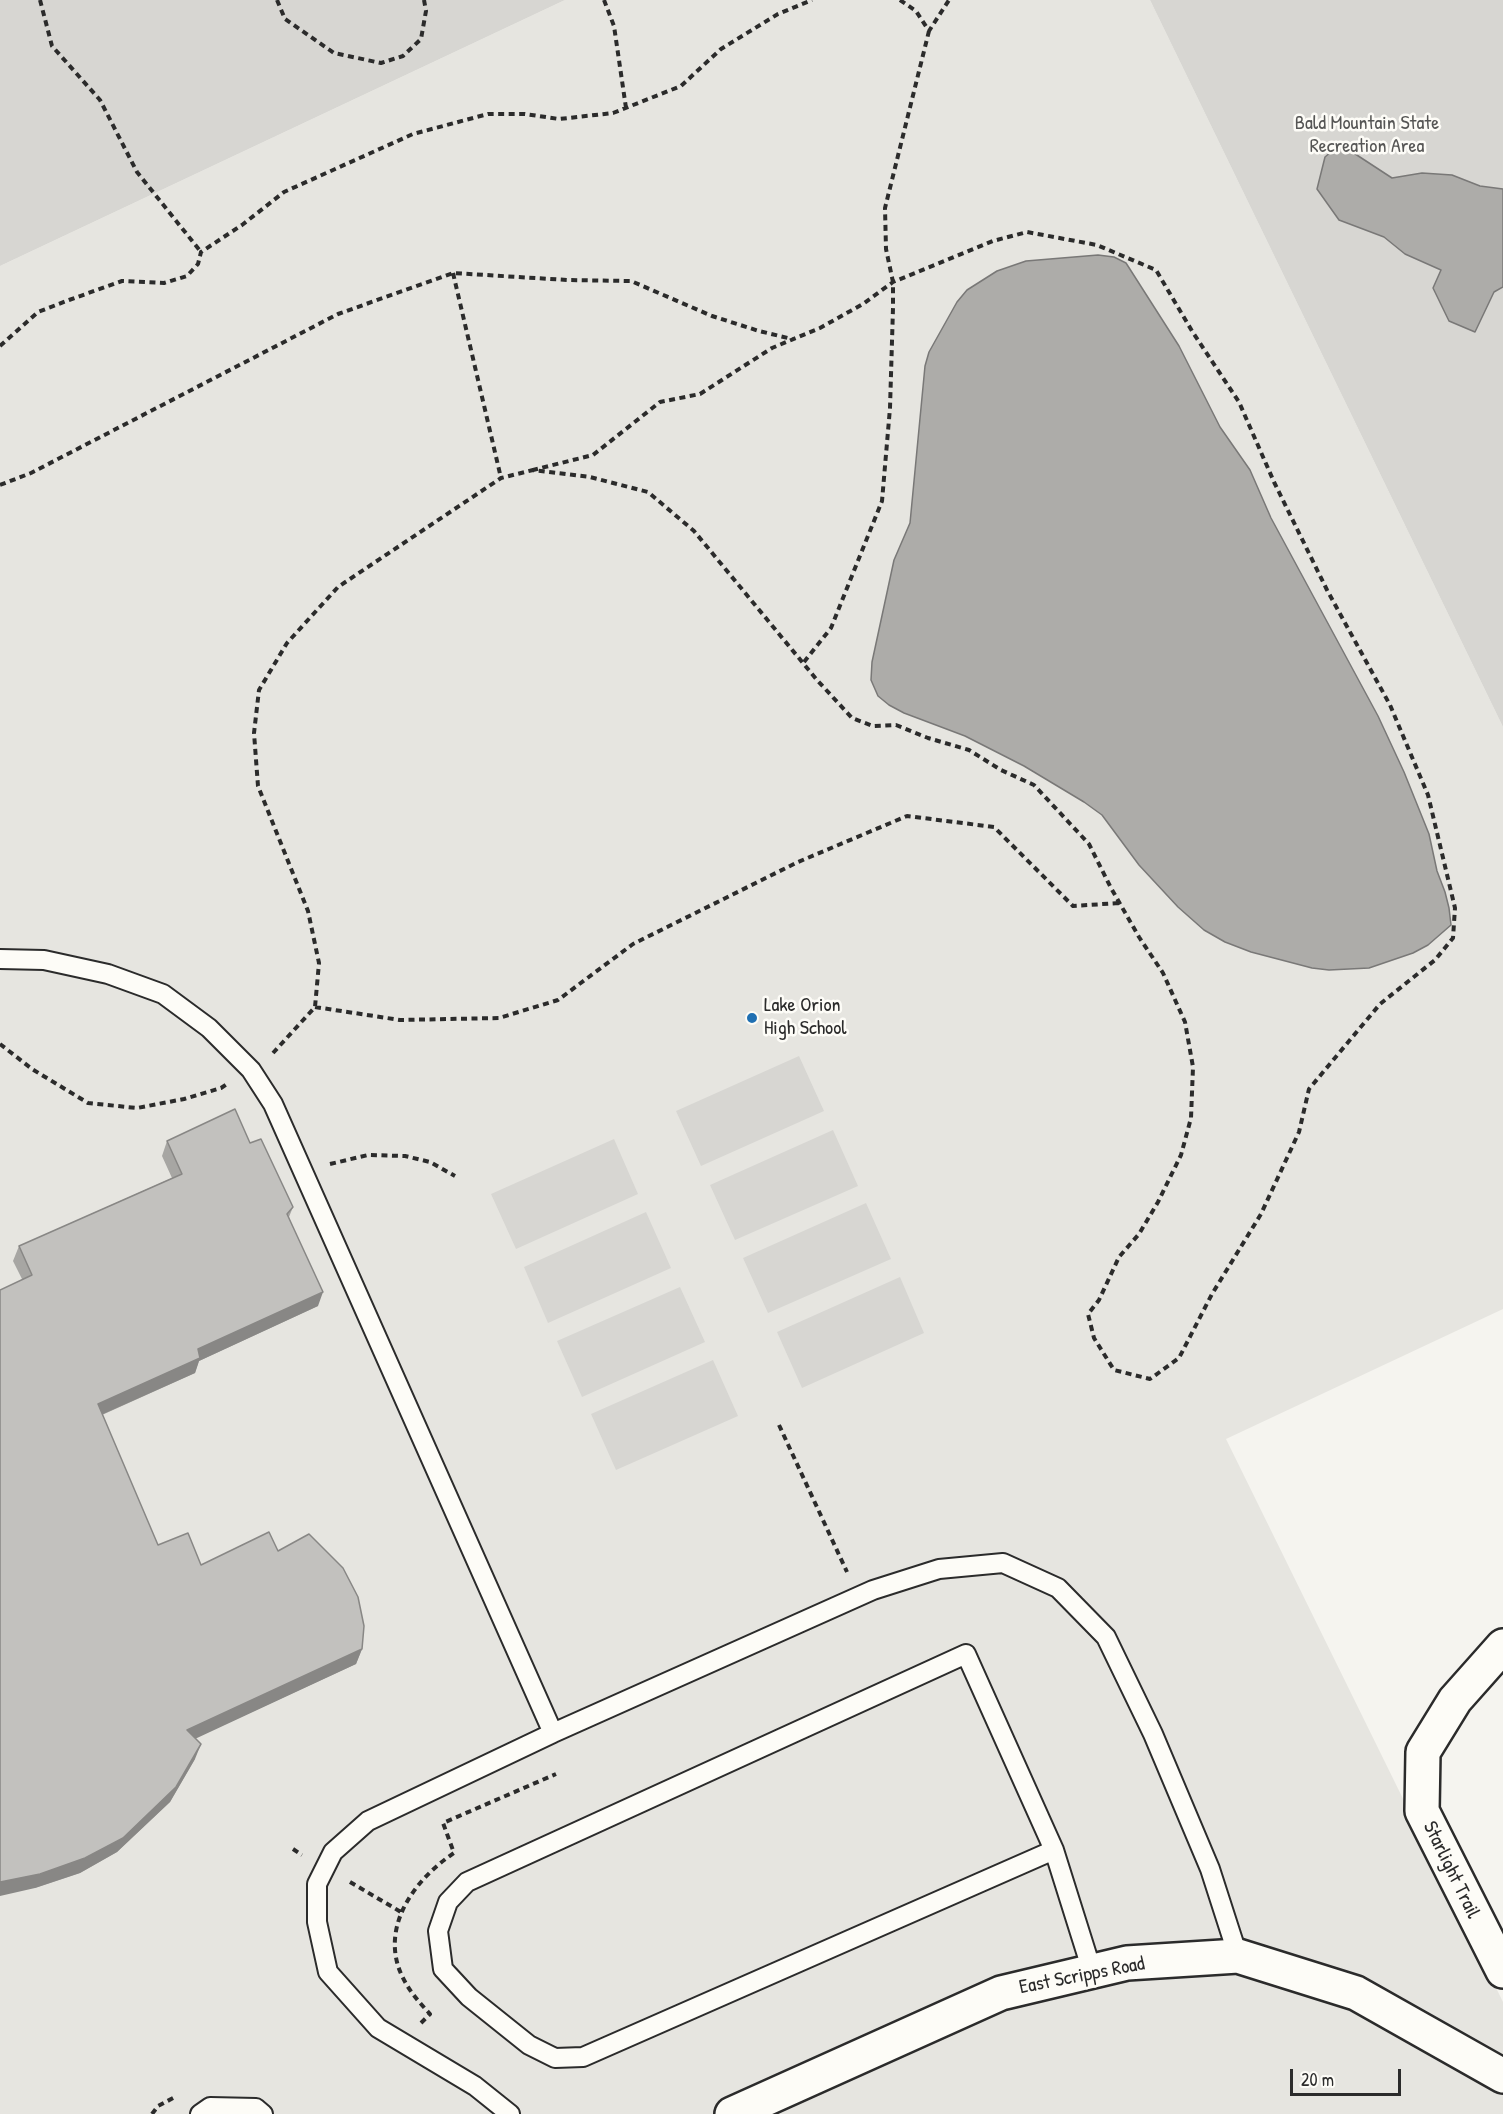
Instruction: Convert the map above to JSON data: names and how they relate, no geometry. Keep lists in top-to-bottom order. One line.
{"streets":{"street":["Starlight Trail","East Scripps Road"]},"parks":["Bald Mountain State Recreation Area"],"places":["Lake Orion High School"],"scale_bar":"20 m"}
